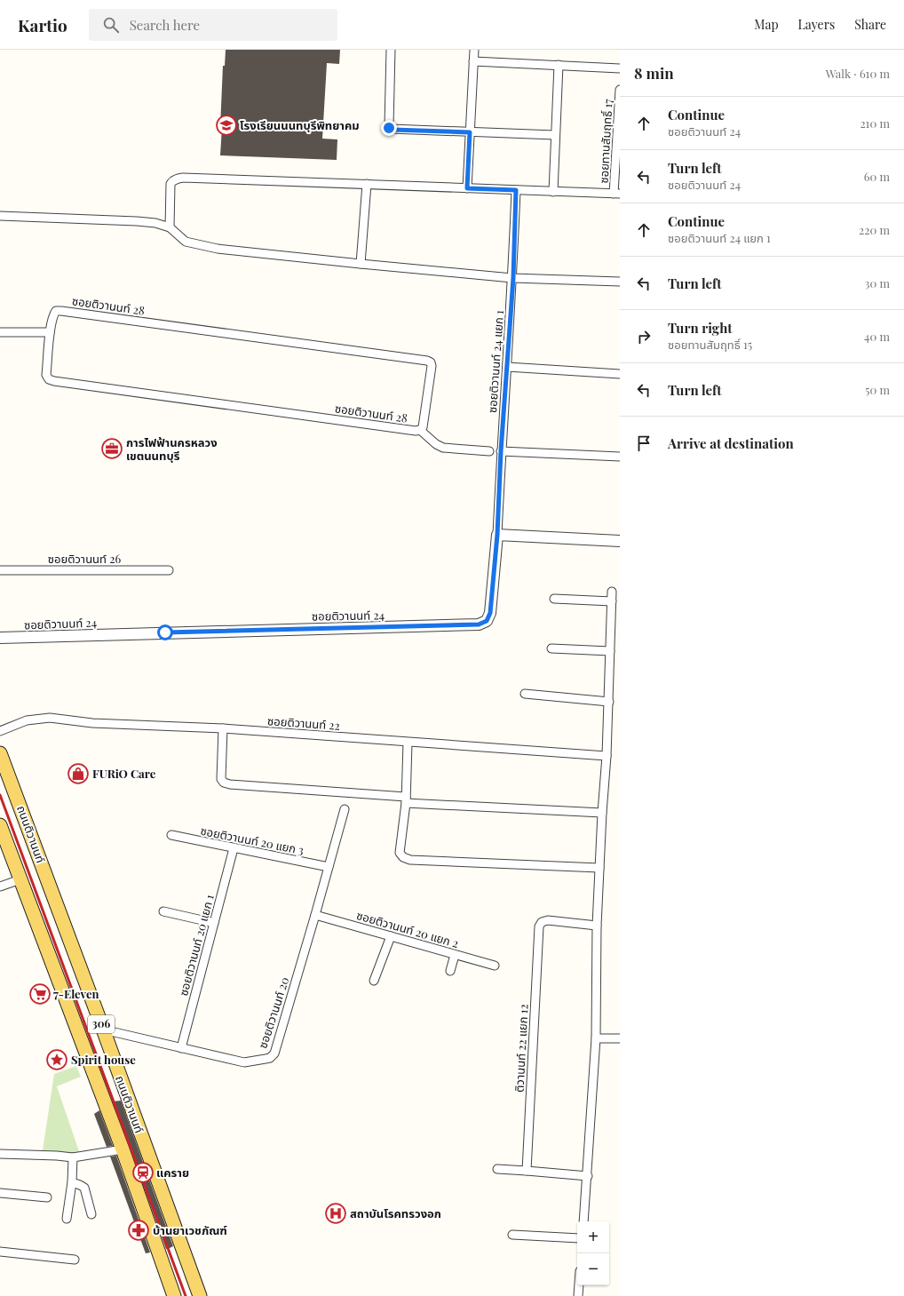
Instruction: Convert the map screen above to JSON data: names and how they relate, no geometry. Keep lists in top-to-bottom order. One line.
{"streets":{"main road":["ถนนติวานนท์","306"],"street":["ซอยทานสัมฤทธิ์ 17","ซอยติวานนท์ 28","ซอยติวานนท์ 24 แยก 1","ซอยติวานนท์ 26","ซอยติวานนท์ 24","ซอยติวานนท์ 22","ซอยติวานนท์ 20 แยก 3","ซอยติวานนท์ 20 แยก 2","ซอยติวานนท์ 20 แยก 1","ซอยติวานนท์ 20","ติวานนท์ 22 แยก 12"]},"crossings":[["ซอยติวานนท์ 24 แยก 1","ซอยติวานนท์ 24"],["ถนนติวานนท์","ซอยติวานนท์ 20"],["ซอยติวานนท์ 20 แยก 3","ซอยติวานนท์ 20 แยก 1"],["ซอยติวานนท์ 20 แยก 3","ซอยติวานนท์ 20"],["ซอยติวานนท์ 20 แยก 2","ซอยติวานนท์ 20"],["ซอยติวานนท์ 20 แยก 1","ซอยติวานนท์ 20"]],"places":{"school or university":["โรงเรียนนนทบุรีพิทยาคม"],"office":["การไฟฟ้านครหลวง เขตนนทบุรี"],"shop":["FURiO Care"],"supermarket":["7-Eleven"],"place":["Spirit house"],"station":["แคราย"],"hospital":["สถาบันโรคทรวงอก"],"pharmacy":["บ้านยาเวชภัณฑ์"]},"page":{"header":"Kartio","search":"Search here","nav":["Map","Layers","Share"],"heading":["8 min","Walk · 610 m"],"list":[["Continue","ซอยติวานนท์ 24","210 m"],["Turn left","ซอยติวานนท์ 24","60 m"],["Continue","ซอยติวานนท์ 24 แยก 1","220 m"],["Turn left","30 m"],["Turn right","ซอยทานสัมฤทธิ์ 15","40 m"],["Turn left","50 m"],"Arrive at destination"],"map_buttons":["+","−"]}}
